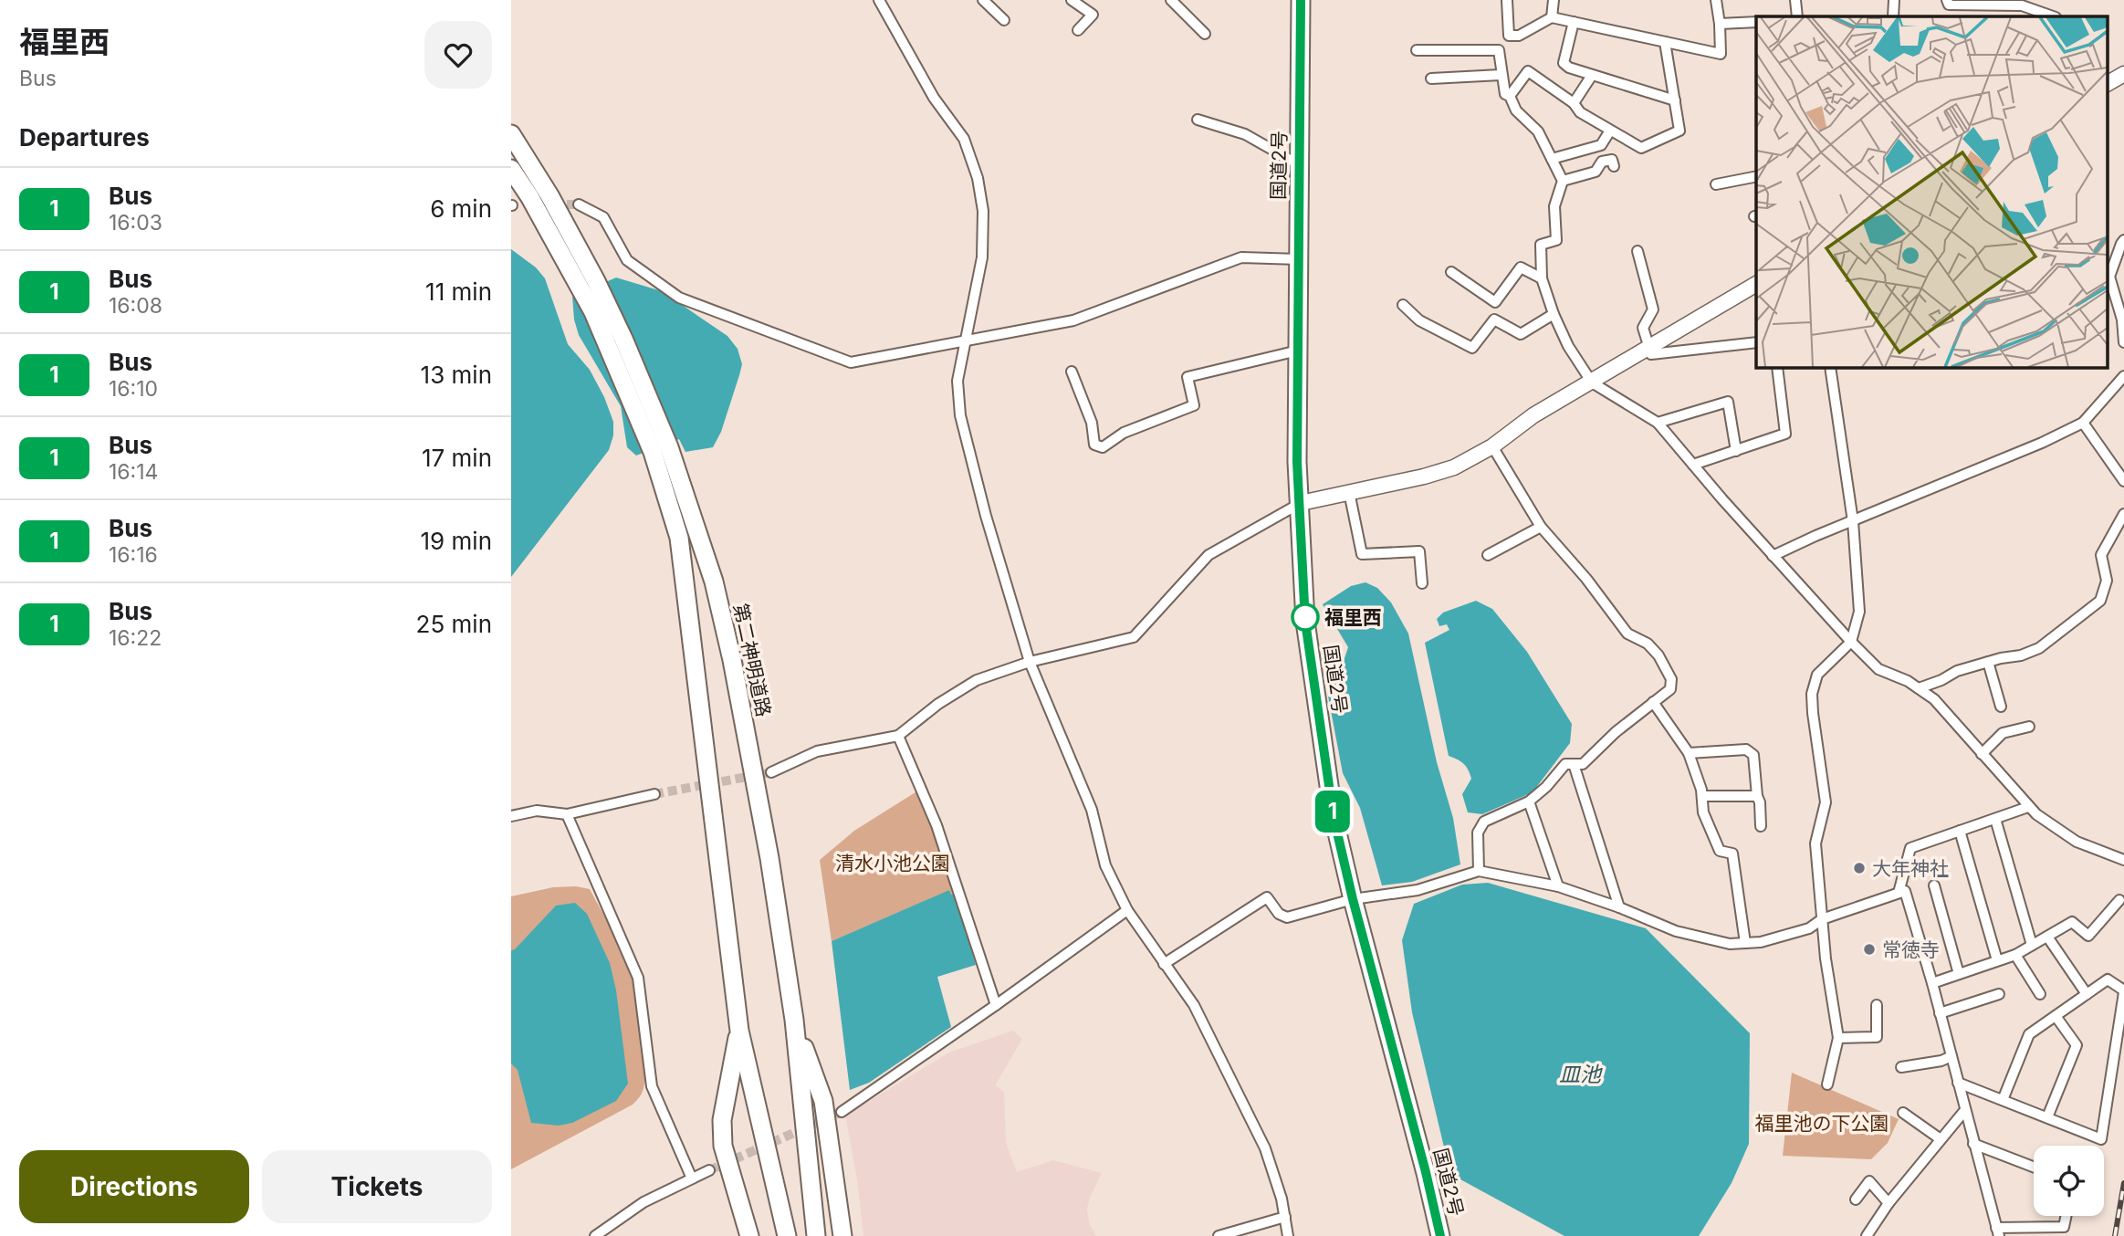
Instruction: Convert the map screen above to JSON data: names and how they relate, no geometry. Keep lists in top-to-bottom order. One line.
{"streets":{"highway":["国道2号","第二神明道路"]},"water":["皿池"],"parks":["清水小池公園","福里池の下公園"],"places":["福里西","大年神社","常徳寺"],"lines":["bus line 1"],"page":{"heading":[["福里西","Bus"],"Departures"],"on_map":"1","list":[{"mark":"1","name":"Bus","note":"16:03","value":"6 min"},{"mark":"1","name":"Bus","note":"16:08","value":"11 min"},{"mark":"1","name":"Bus","note":"16:10","value":"13 min"},{"mark":"1","name":"Bus","note":"16:14","value":"17 min"},{"mark":"1","name":"Bus","note":"16:16","value":"19 min"},{"mark":"1","name":"Bus","note":"16:22","value":"25 min"}],"buttons":["Directions","Tickets"]}}
